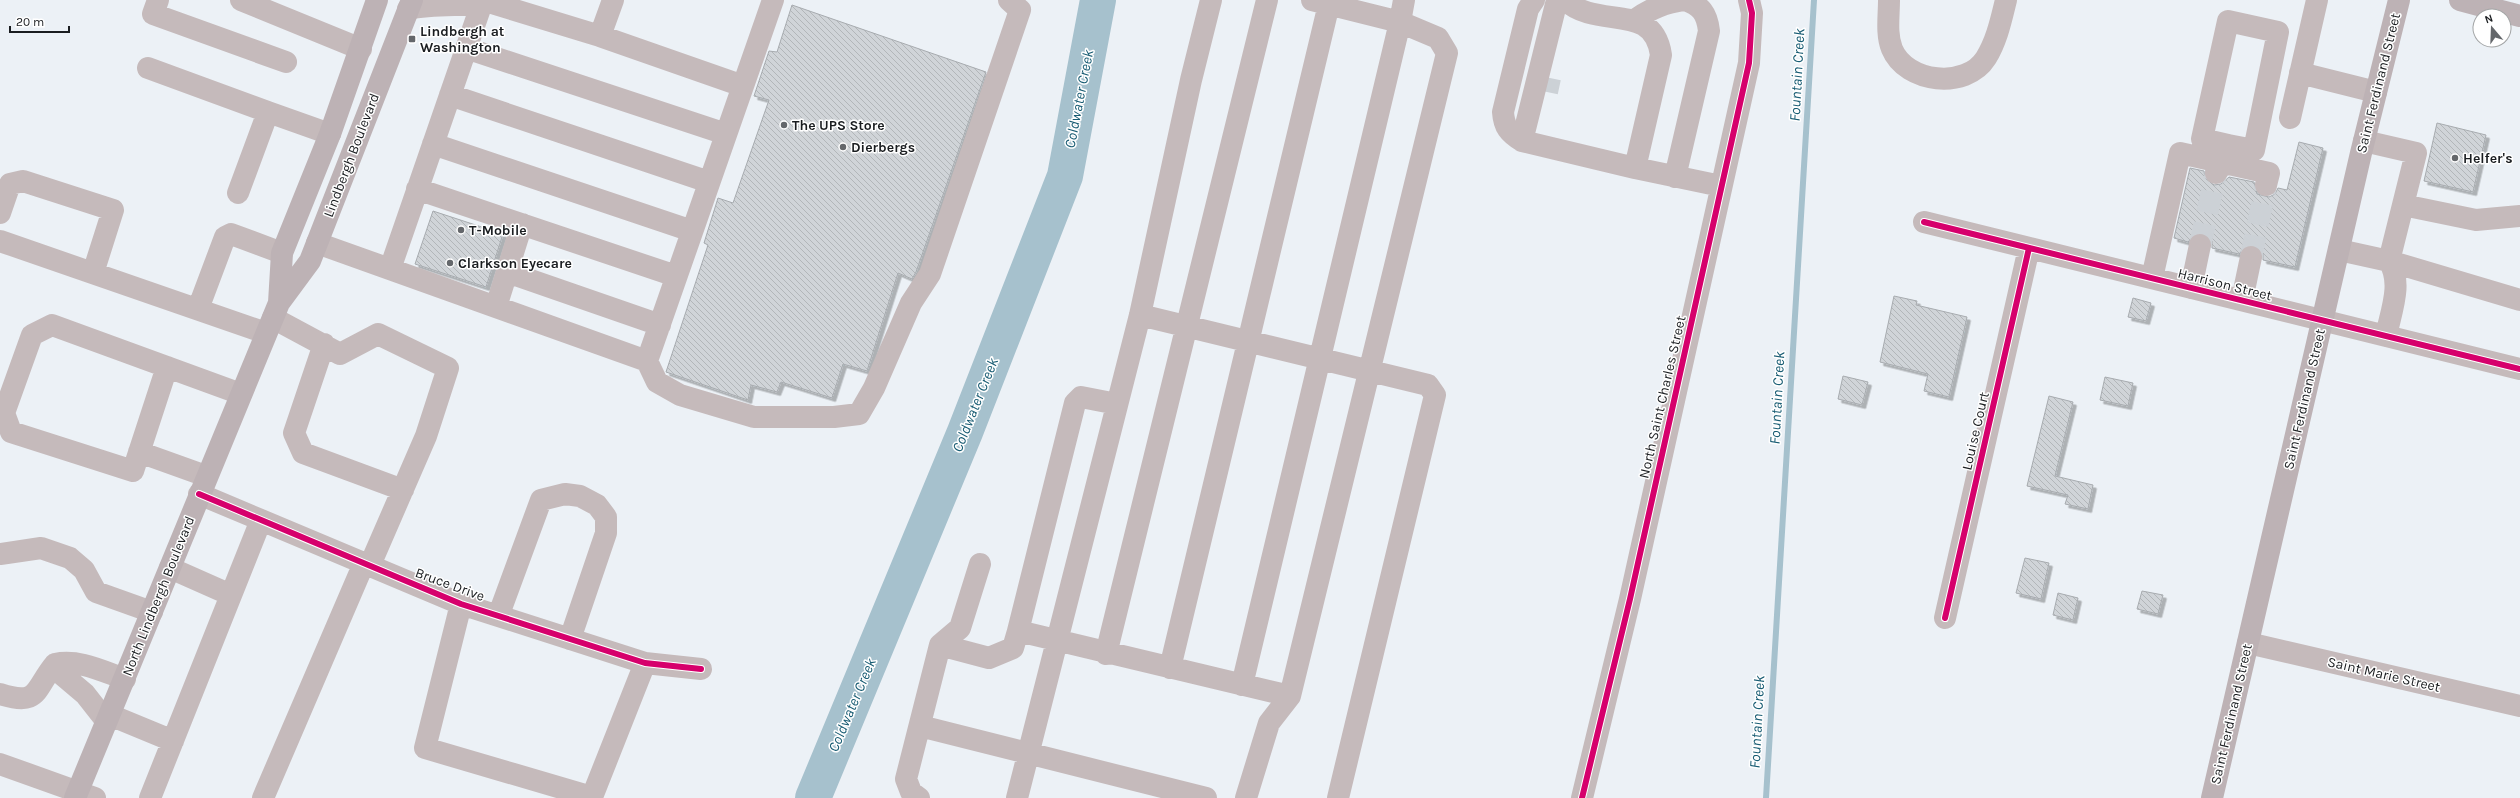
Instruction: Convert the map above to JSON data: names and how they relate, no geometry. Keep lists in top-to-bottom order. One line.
{"streets":{"main road":["Saint Ferdinand Street","Lindbergh Boulevard","North Lindbergh Boulevard"],"street":["Harrison Street","North Saint Charles Street","Louise Court","Bruce Drive","Saint Marie Street"]},"crossings":[["Saint Ferdinand Street","Harrison Street"],["Saint Ferdinand Street","Saint Marie Street"],["Lindbergh Boulevard","North Lindbergh Boulevard"],["Harrison Street","Louise Court"],["Bruce Drive","North Lindbergh Boulevard"]],"water":["Fountain Creek","Coldwater Creek"],"places":{"transit":["Lindbergh at Washington"],"other":["The UPS Store","Dierbergs","Helfer's","T-Mobile","Clarkson Eyecare"]},"scale_bar":"20 m","north":"top"}
